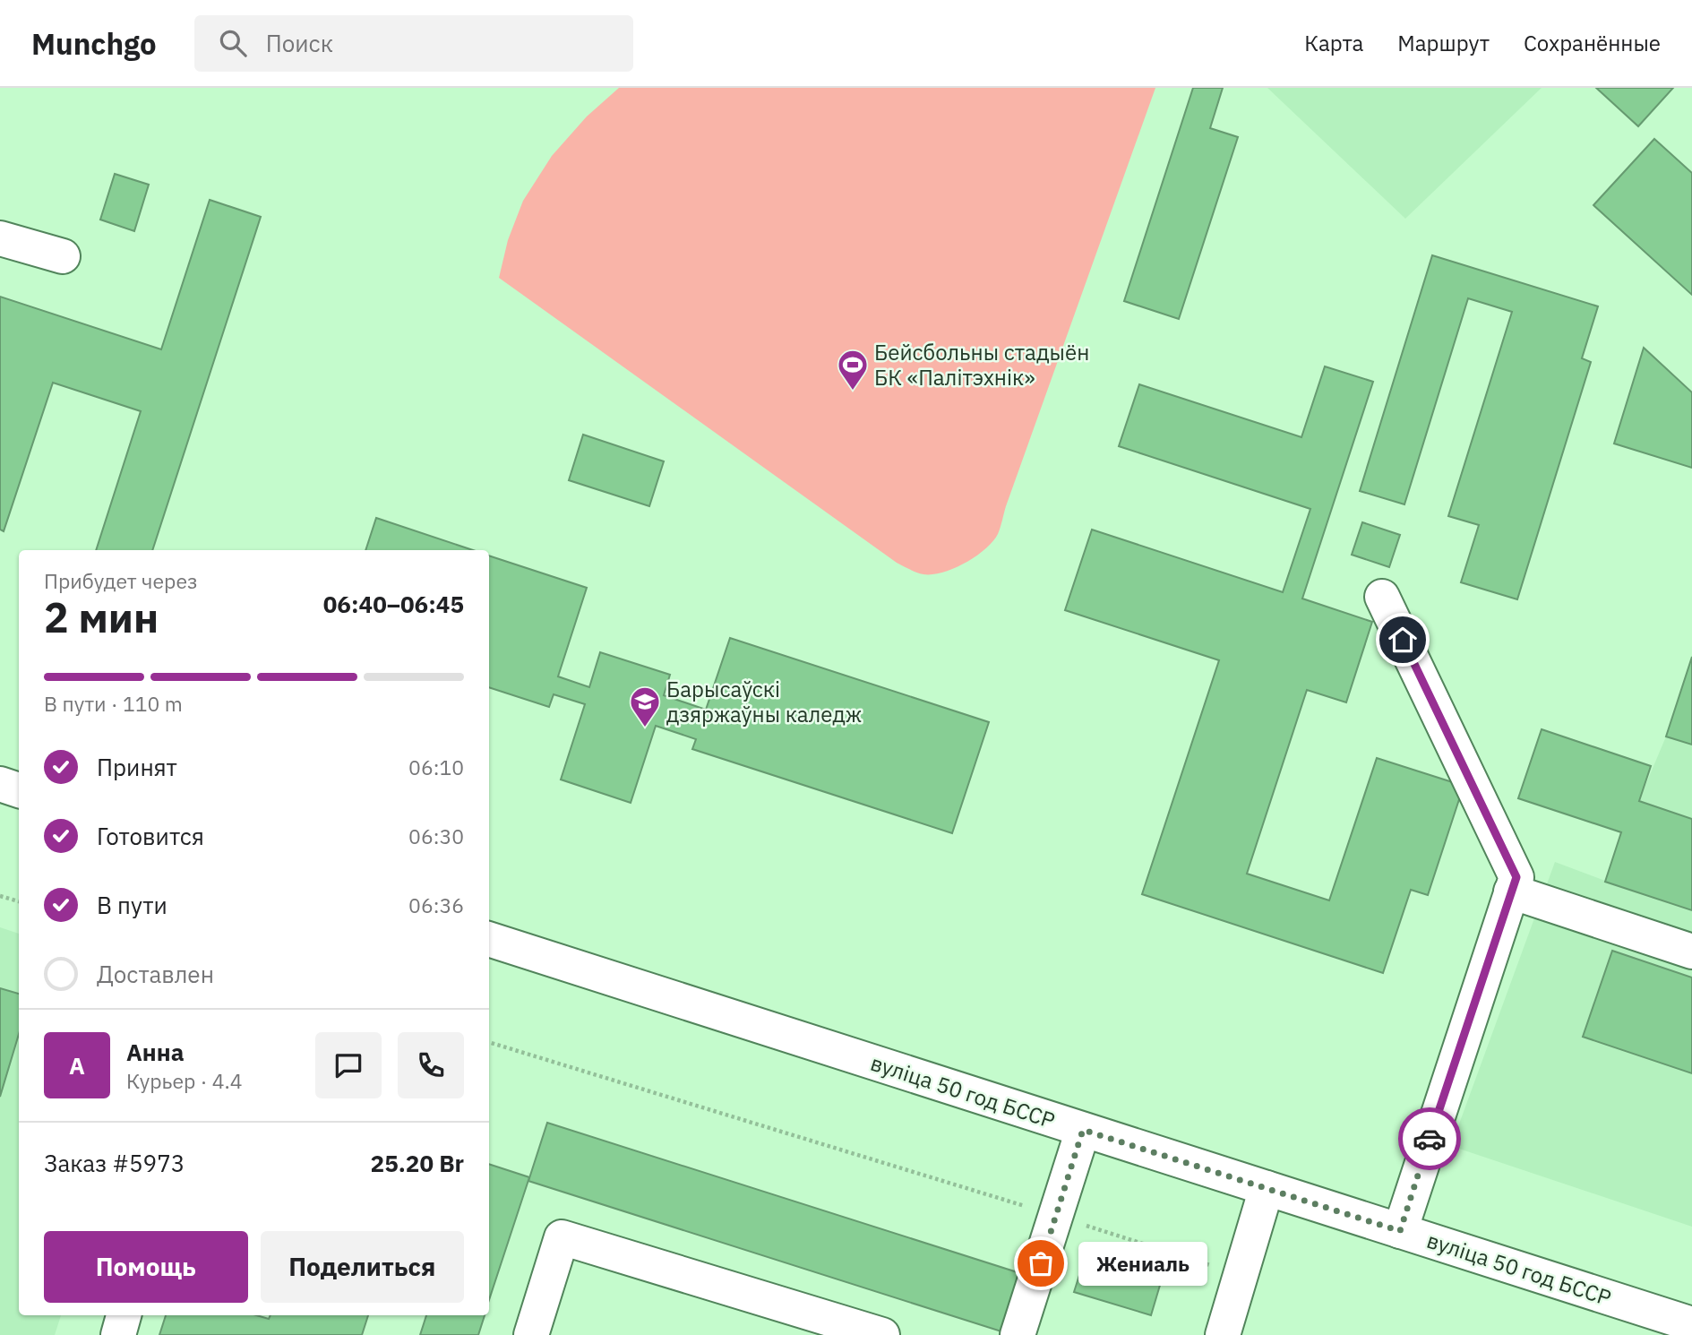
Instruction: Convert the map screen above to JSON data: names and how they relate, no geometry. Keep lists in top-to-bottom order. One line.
{"streets":{"street":["вуліца 50 год БССР"]},"places":{"sports":["Бейсбольны стадыён БК «Палітэхнік»"],"school or university":["Барысаўскі дзяржаўны каледж"],"other":["Жениаль"]},"page":{"header":"Munchgo","search":"Поиск","nav":["Карта","Маршрут","Сохранённые"],"heading":["2 мин","Прибудет через","06:40–06:45"],"panel":["Анна","Курьер · 4.4","Заказ #5973","25.20 Br"],"bar":"В пути · 110 m","list":[["Принят","06:10"],["Готовится","06:30"],["В пути","06:36"],"Доставлен"],"round":"А","buttons":["Помощь","Поделиться"],"bubble":"Жениаль"}}
